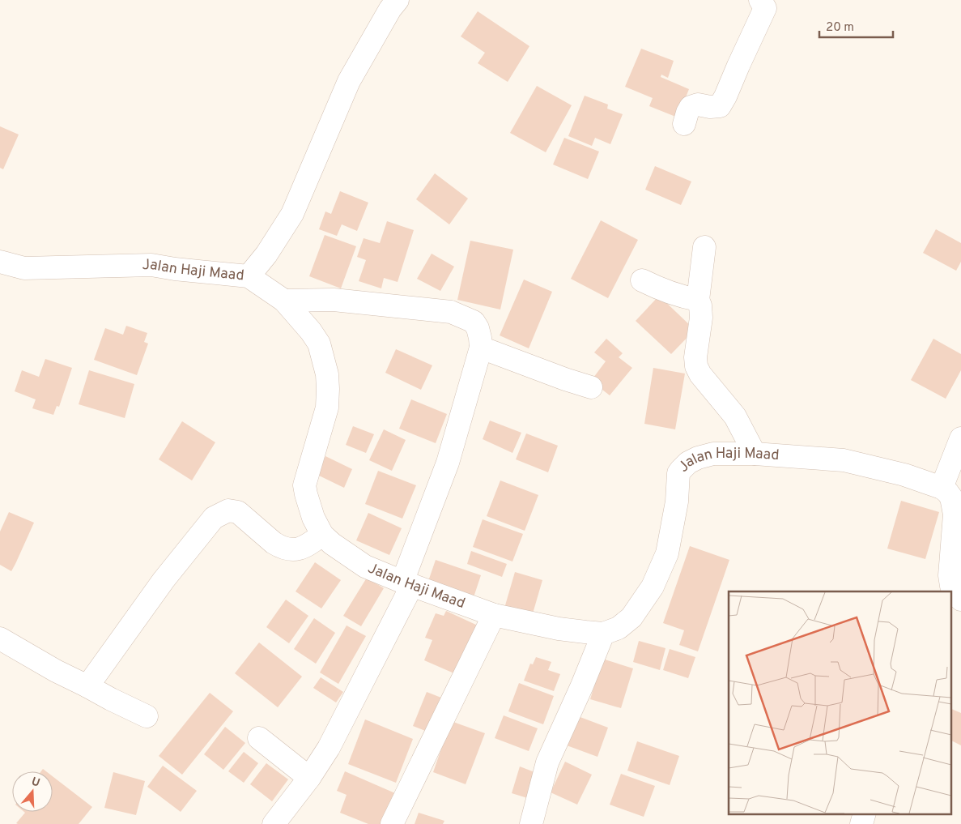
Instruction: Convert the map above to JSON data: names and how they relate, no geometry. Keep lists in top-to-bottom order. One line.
{"streets":{"street":["Jalan Haji Maad"]},"scale_bar":"20 m","north":"top"}
